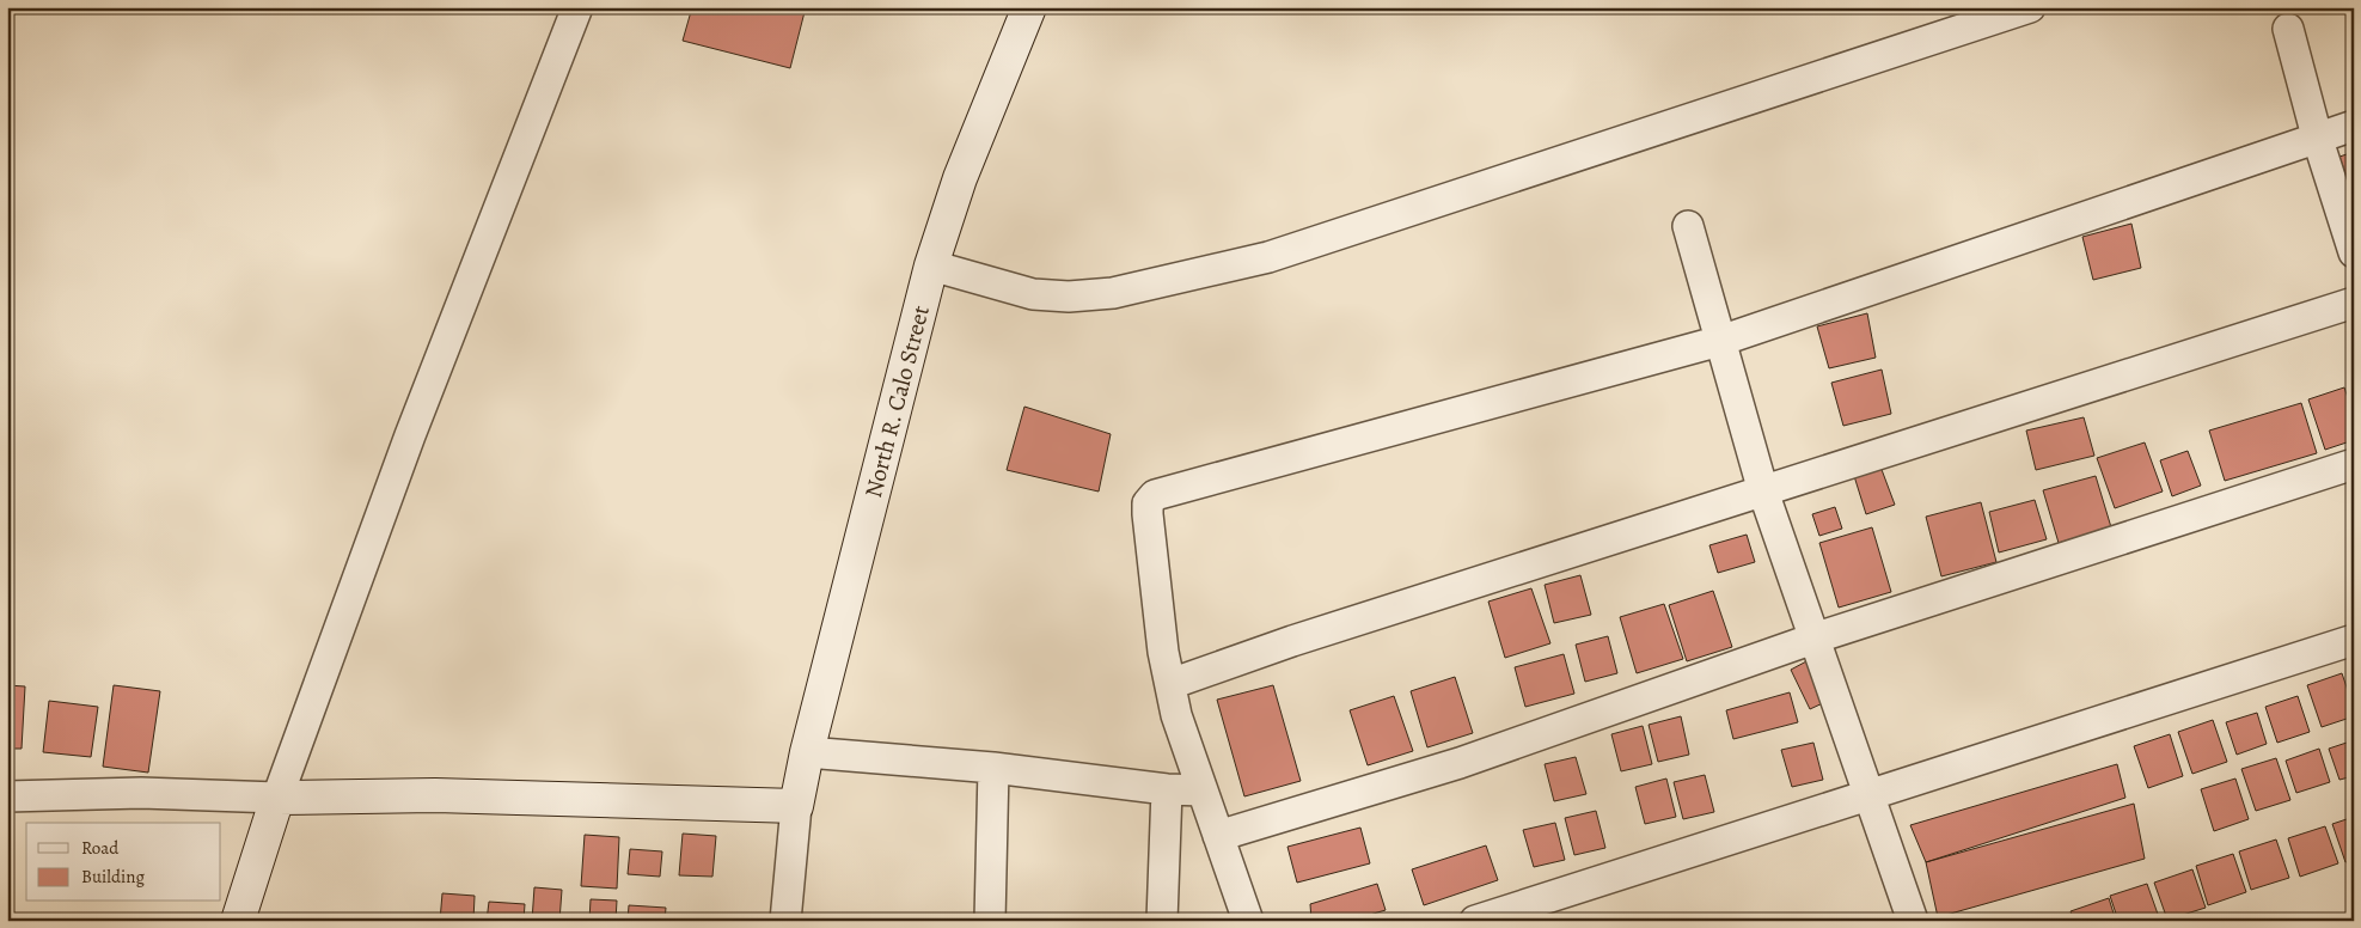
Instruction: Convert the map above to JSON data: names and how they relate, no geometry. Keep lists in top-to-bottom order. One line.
{"streets":{"main road":["North R. Calo Street"]},"legend":["Road","Building"]}
